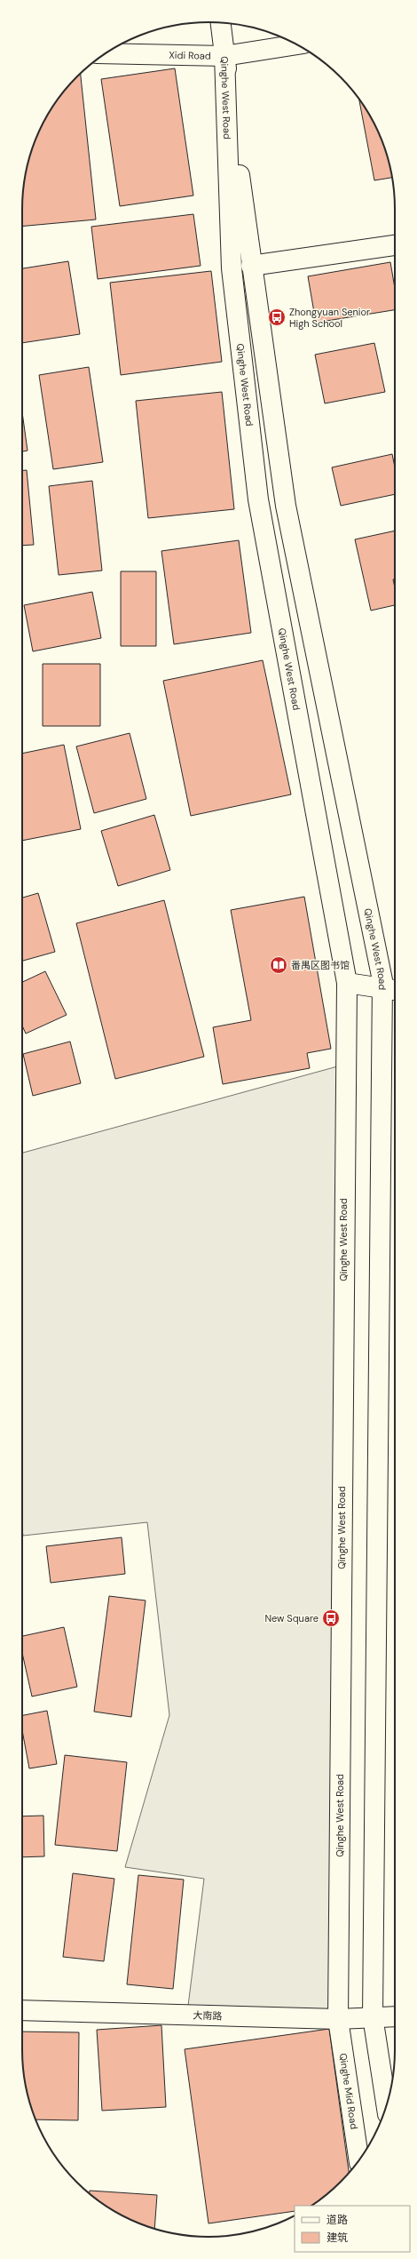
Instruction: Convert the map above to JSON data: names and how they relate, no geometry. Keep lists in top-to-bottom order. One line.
{"streets":{"street":["Xidi Road","Qinghe West Road","大南路","Qinghe Mid Road"]},"crossings":[["Xidi Road","Qinghe West Road"],["Qinghe West Road","大南路"],["Qinghe West Road","Qinghe Mid Road"],["大南路","Qinghe Mid Road"]],"places":{"bus stop":["Zhongyuan Senior High School","New Square"],"library":["番禺区图书馆"]},"legend":["道路","建筑"]}
